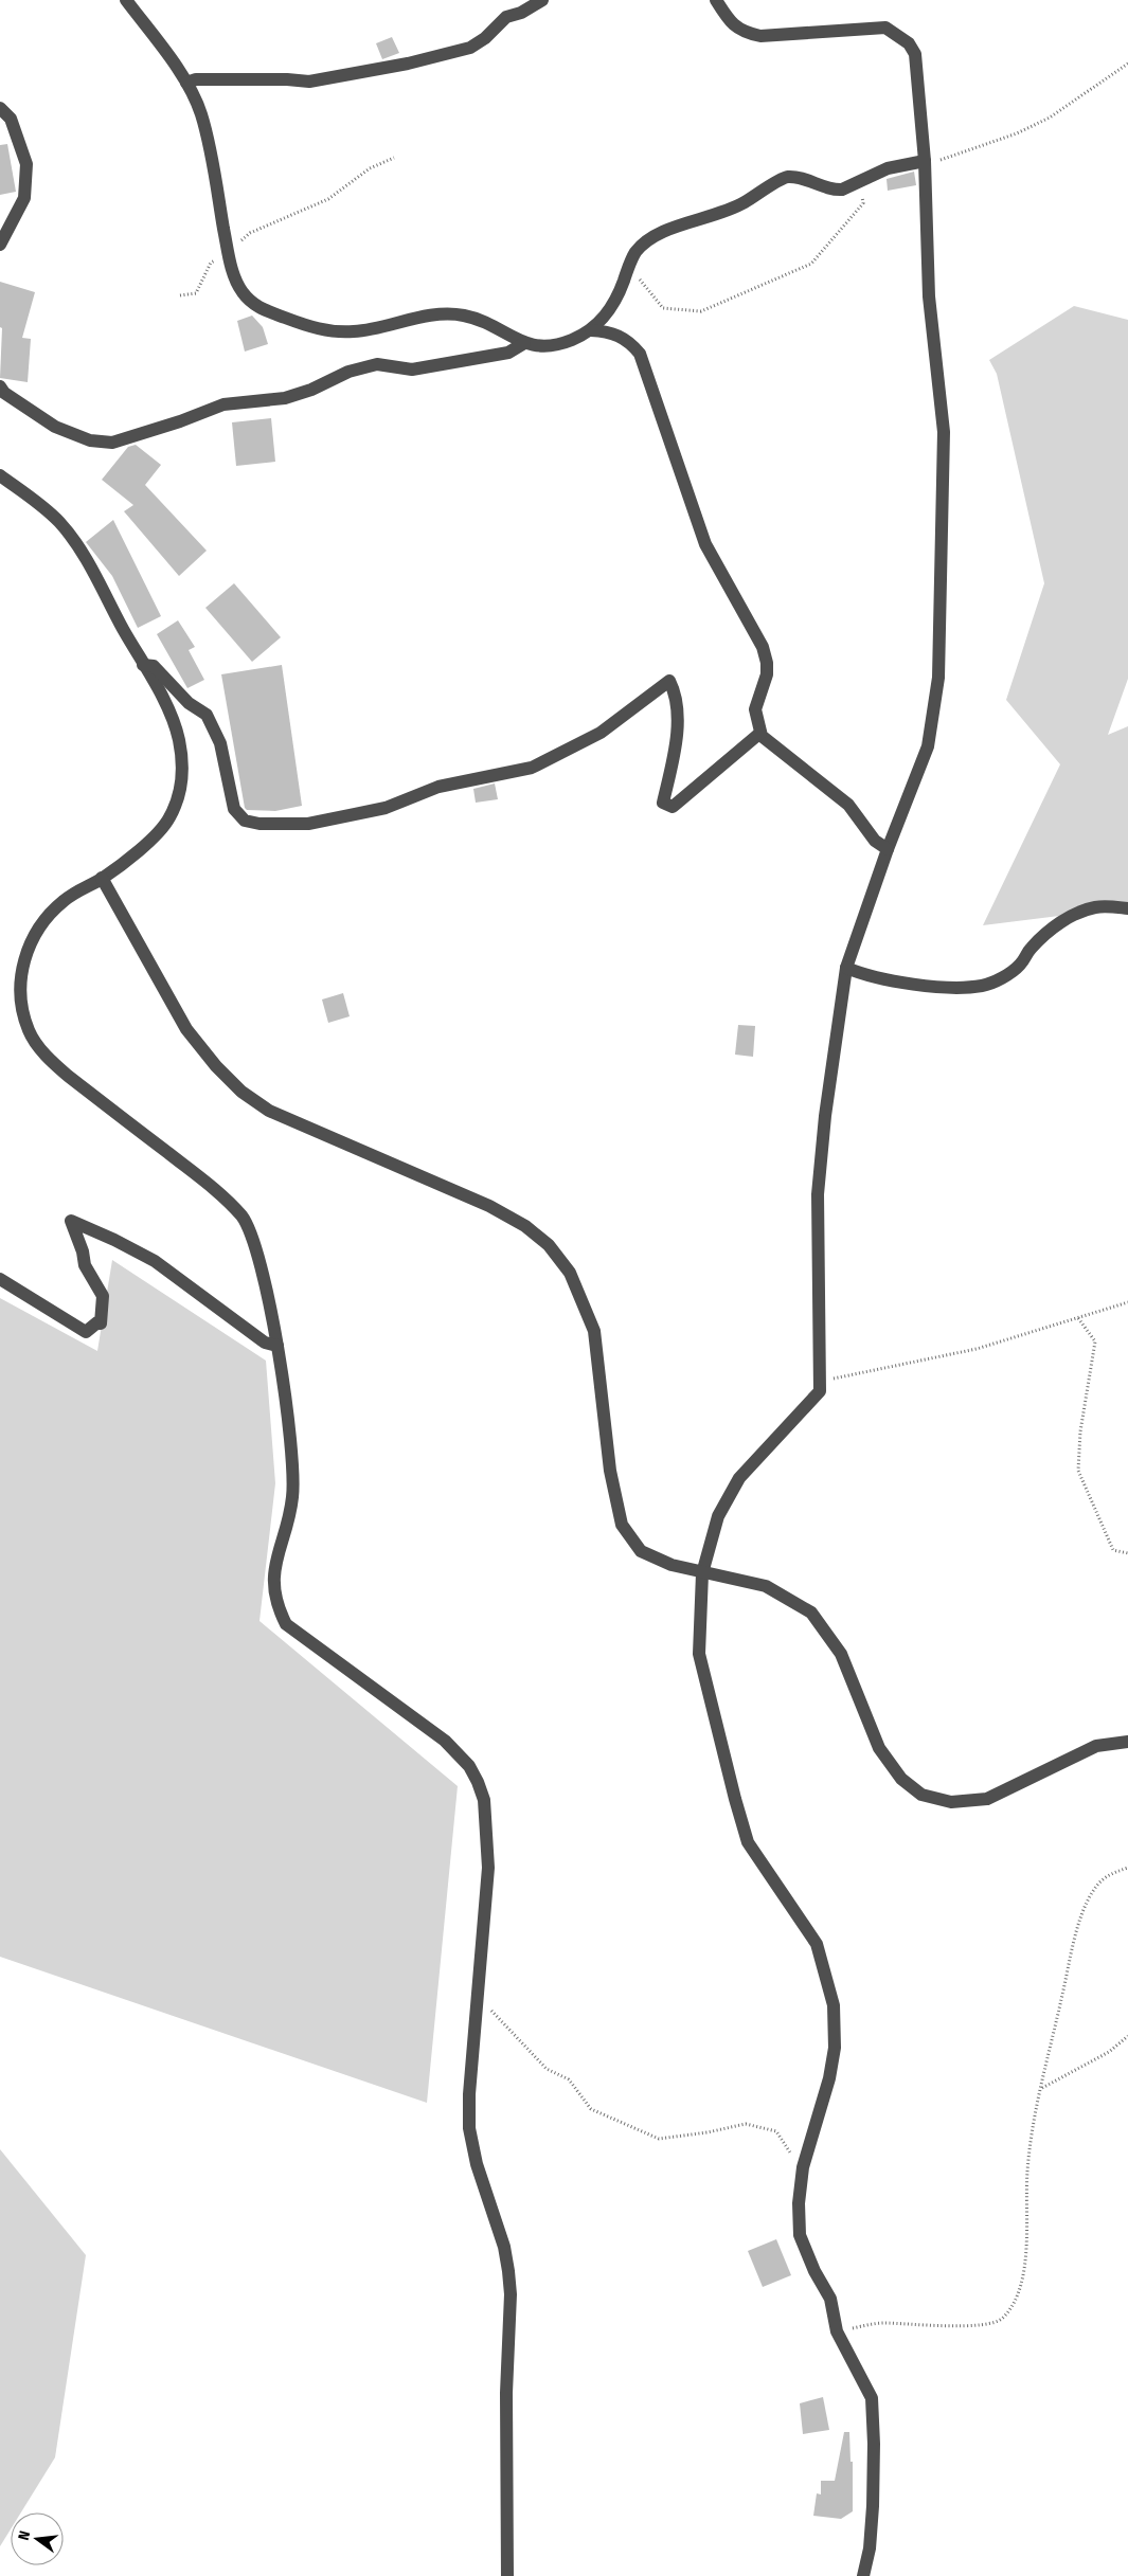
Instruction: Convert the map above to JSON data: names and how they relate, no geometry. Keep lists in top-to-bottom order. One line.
{"north":"left"}
